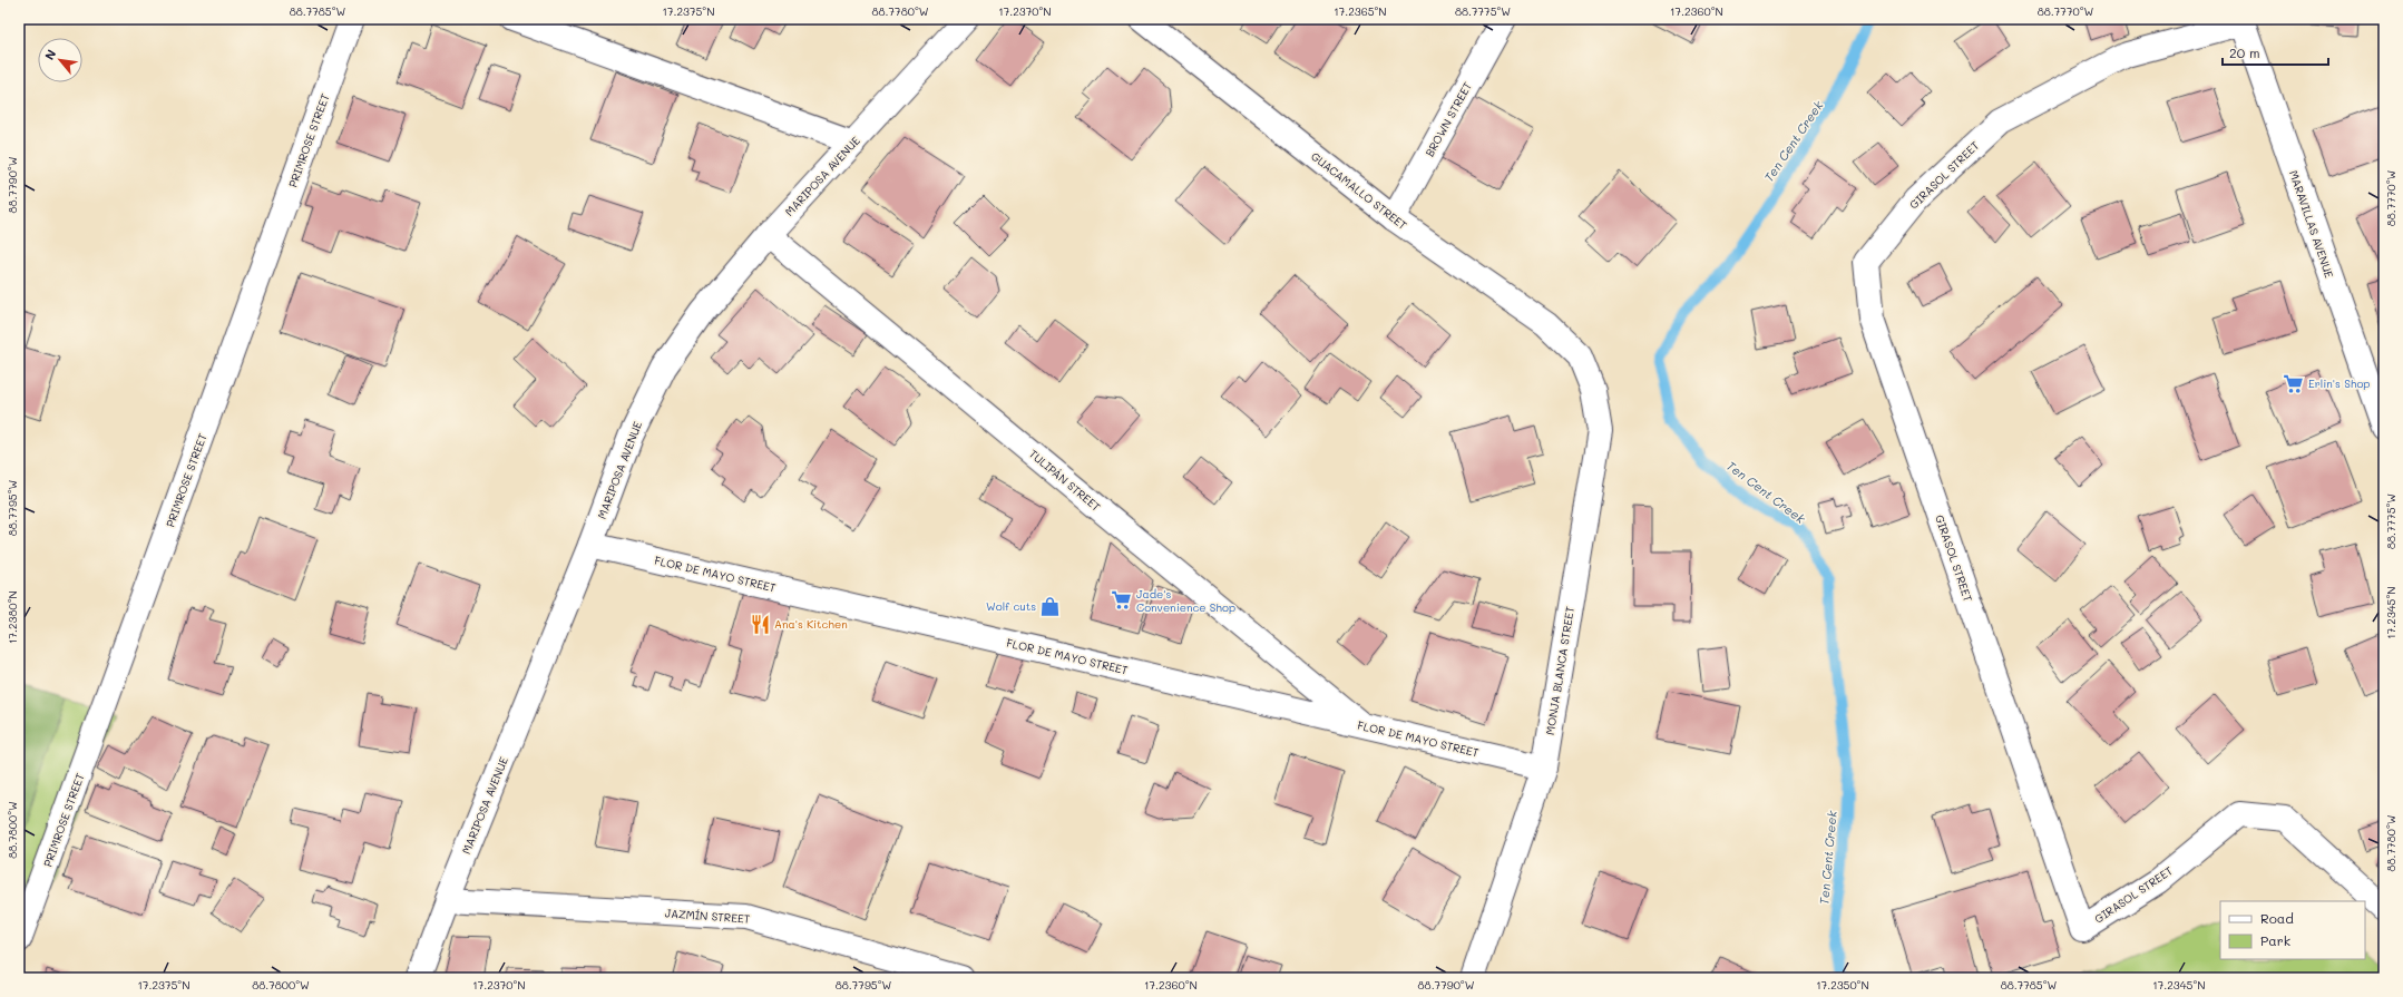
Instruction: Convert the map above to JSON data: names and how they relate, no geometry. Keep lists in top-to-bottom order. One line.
{"streets":{"street":["BROWN STREET","PRIMROSE STREET","GIRASOL STREET","MARIPOSA AVENUE","GUACAMALLO STREET","MARAVILLAS AVENUE","TULIPÁN STREET","FLOR DE MAYO STREET","MONJA BLANCA STREET","JAZMÍN STREET"]},"crossings":[["BROWN STREET","GUACAMALLO STREET"],["GIRASOL STREET","MARAVILLAS AVENUE"],["MARIPOSA AVENUE","TULIPÁN STREET"],["MARIPOSA AVENUE","FLOR DE MAYO STREET"],["MARIPOSA AVENUE","JAZMÍN STREET"],["GUACAMALLO STREET","MONJA BLANCA STREET"],["TULIPÁN STREET","FLOR DE MAYO STREET"],["FLOR DE MAYO STREET","MONJA BLANCA STREET"]],"water":["Ten Cent Creek"],"places":{"supermarket":["Erlin's Shop","Jade's Convenience Shop"],"shop":["Wolf cuts"],"restaurant":["Ana's Kitchen"]},"legend":["Road","Park"],"scale_bar":"20 m","north":"top left","coordinates":["88.7785°W","17.2375°N","88.7780°W","17.2370°N","17.2365°N","88.7775°W","17.2360°N","88.7770°W","88.7790°W","88.7795°W","17.2345°N","17.2380°N","88.7800°W","17.2350°N"]}
